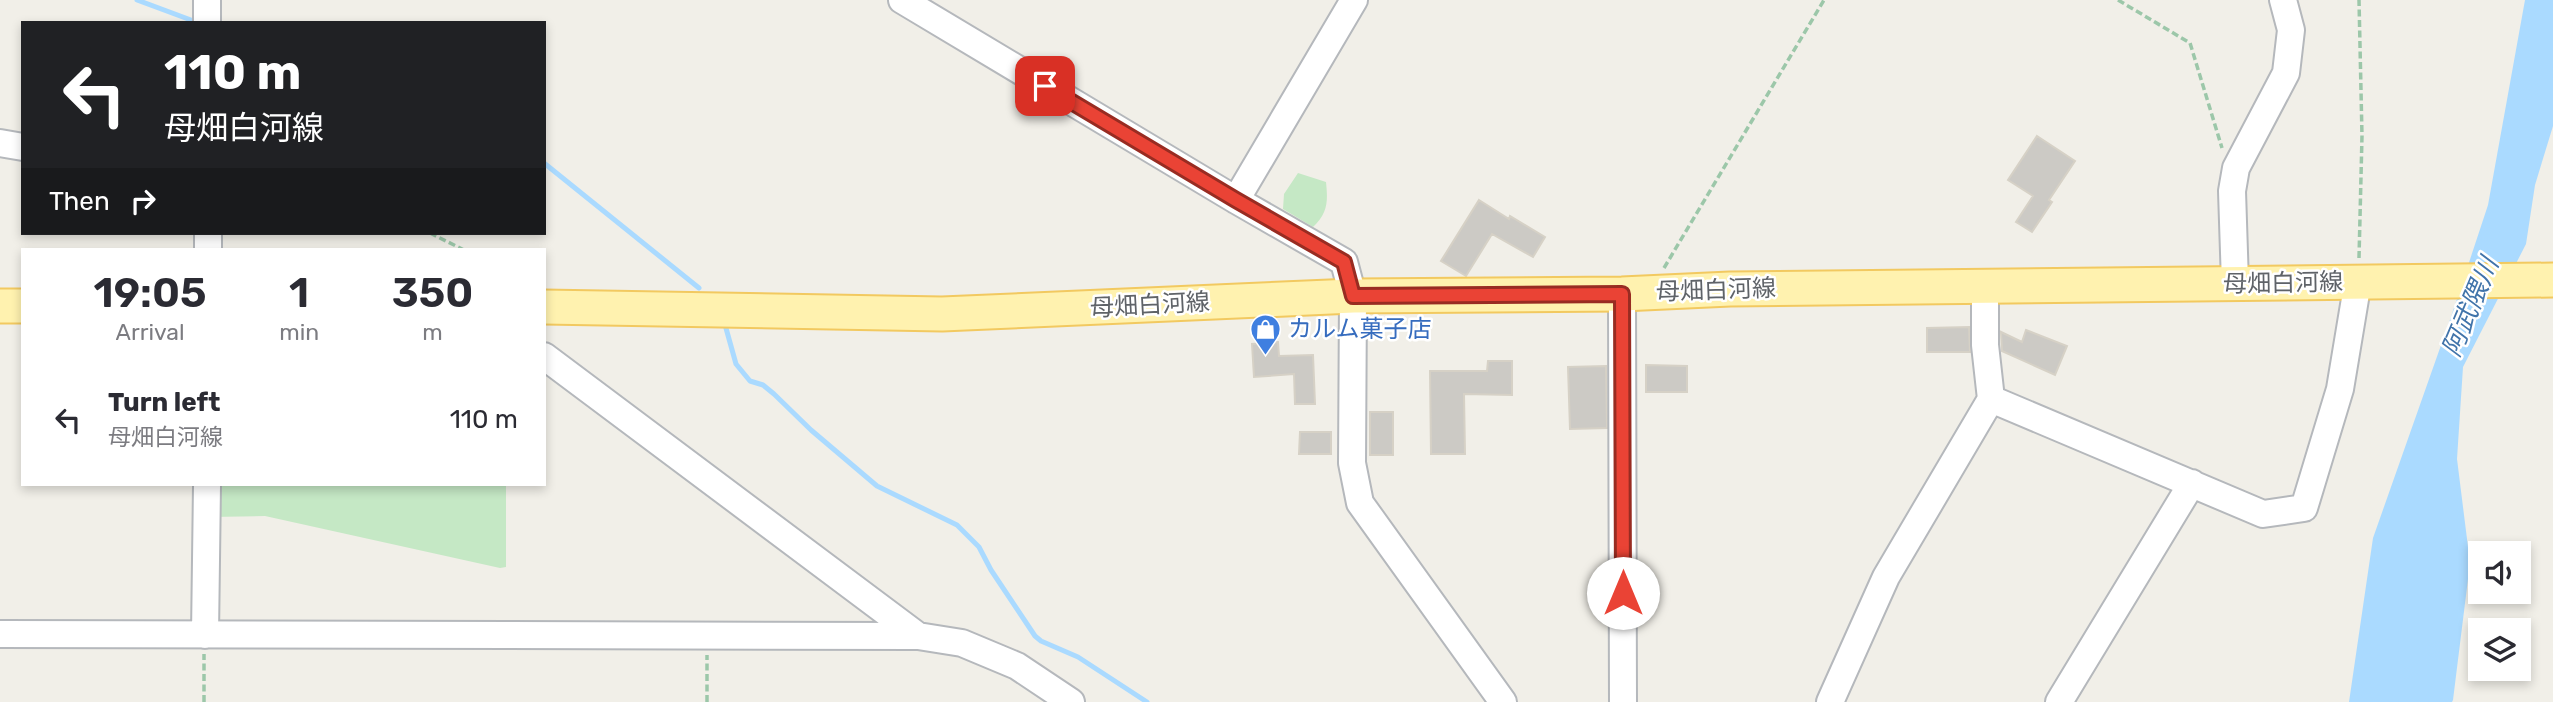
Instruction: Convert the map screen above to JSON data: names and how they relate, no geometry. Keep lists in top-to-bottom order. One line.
{"streets":{"main road":["母畑白河線"]},"water":["阿武隈川"],"places":{"shop":["カルム菓子店"]},"page":{"turn":["110 m","母畑白河線"],"then":"Then","eta":["19:05","Arrival","1","min","350","m"],"list":[{"name":"Turn left","note":"母畑白河線","value":"110 m"}]}}
